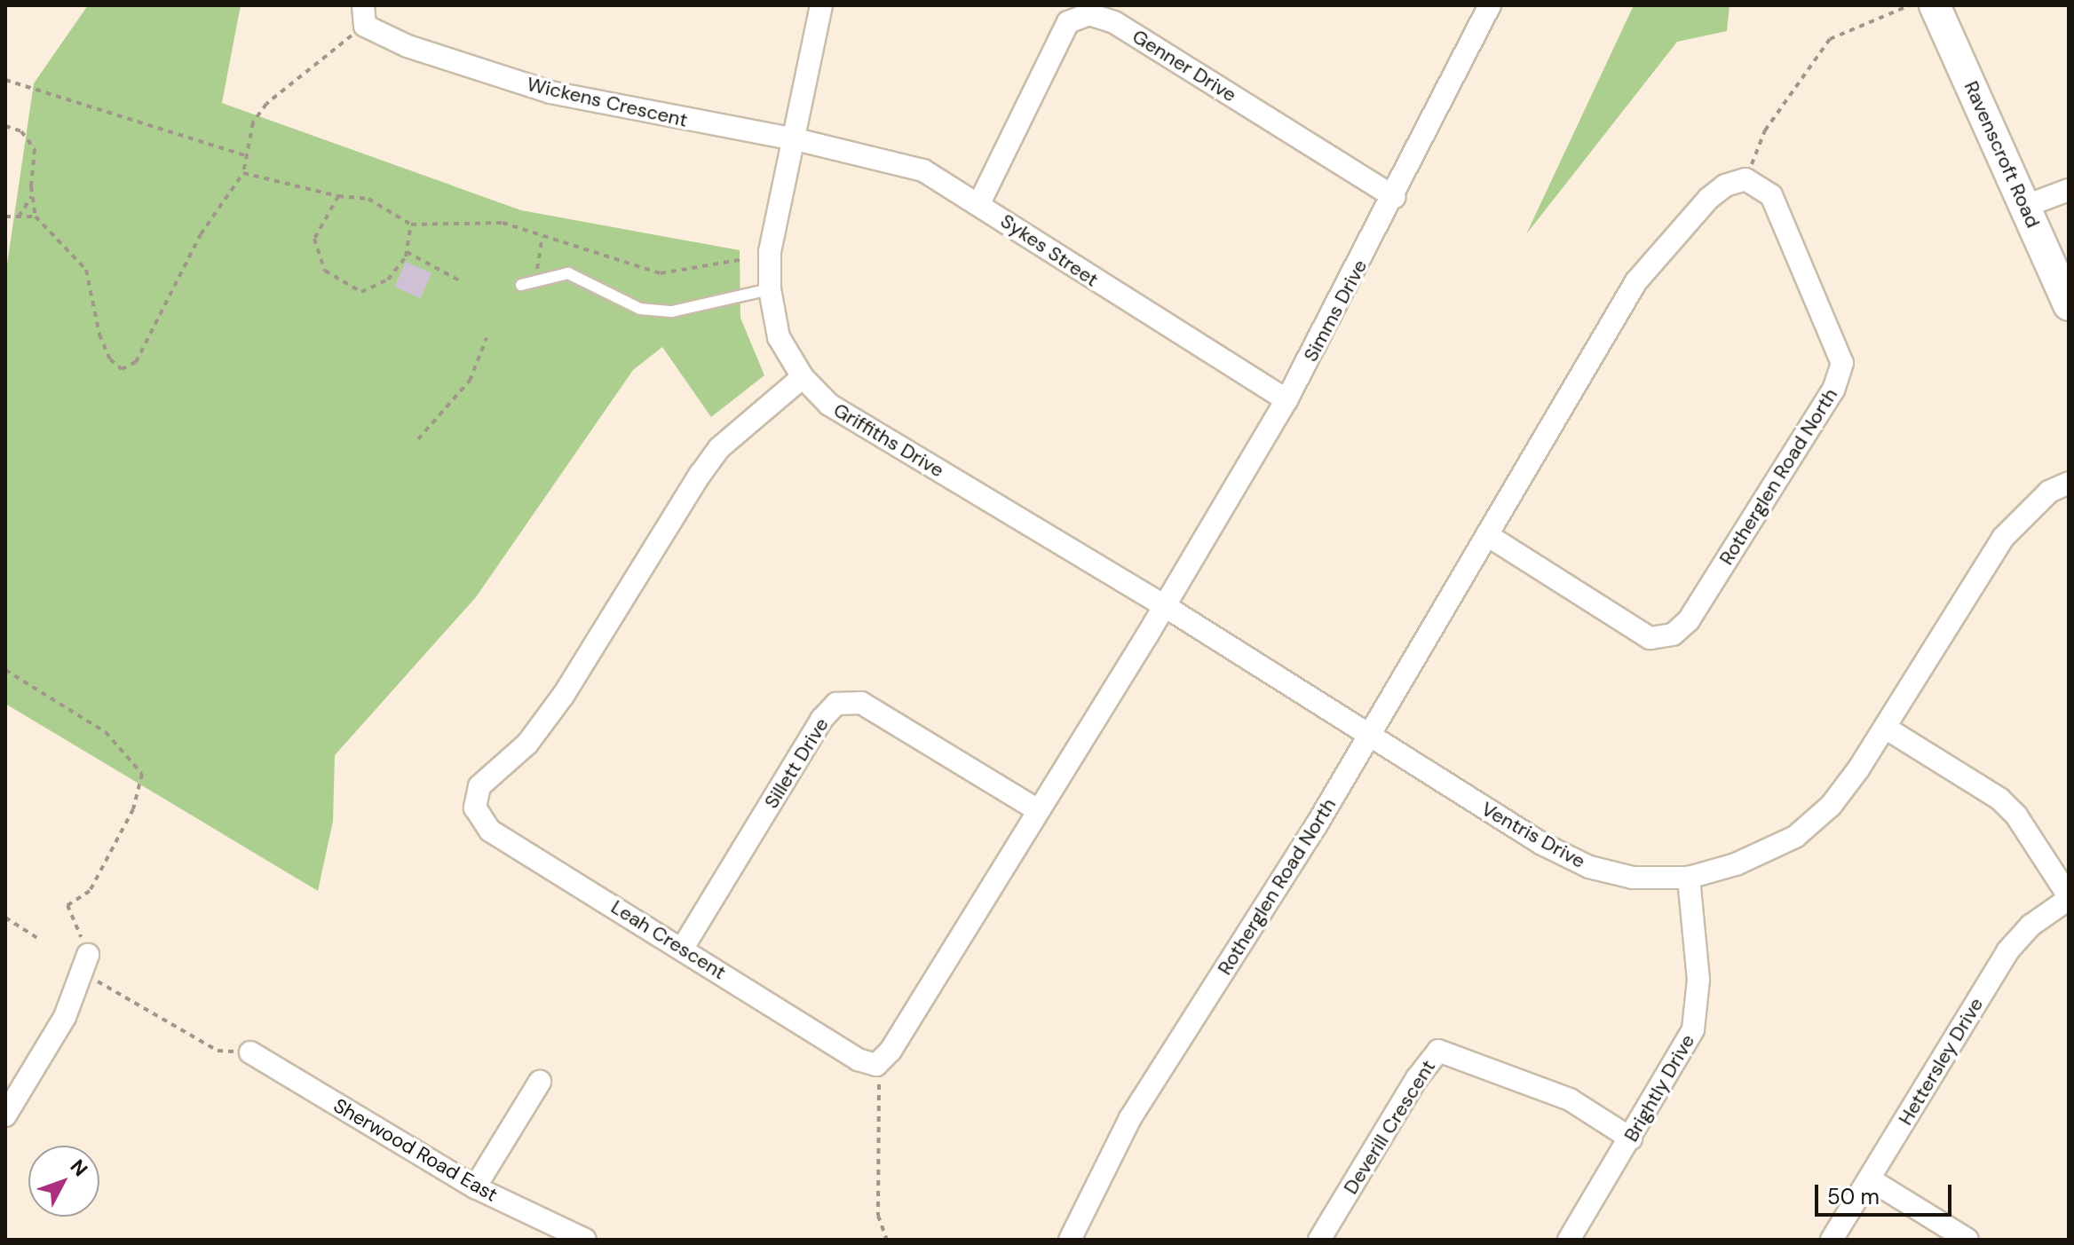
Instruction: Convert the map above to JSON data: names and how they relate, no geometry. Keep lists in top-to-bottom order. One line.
{"streets":{"street":["Genner Drive","Wickens Crescent","Ravenscroft Road","Sykes Street","Simms Drive","Griffiths Drive","Rotherglen Road North","Sillett Drive","Ventris Drive","Leah Crescent","Hettersley Drive","Brightly Drive","Deverill Crescent","Sherwood Road East"]},"crossings":[["Genner Drive","Sykes Street"],["Genner Drive","Simms Drive"],["Wickens Crescent","Sykes Street"],["Wickens Crescent","Griffiths Drive"],["Sykes Street","Simms Drive"],["Sykes Street","Griffiths Drive"],["Simms Drive","Griffiths Drive"],["Simms Drive","Ventris Drive"],["Griffiths Drive","Ventris Drive"],["Griffiths Drive","Leah Crescent"],["Rotherglen Road North","Ventris Drive"],["Sillett Drive","Leah Crescent"],["Ventris Drive","Brightly Drive"],["Brightly Drive","Deverill Crescent"]],"scale_bar":"50 m","north":"top right"}
